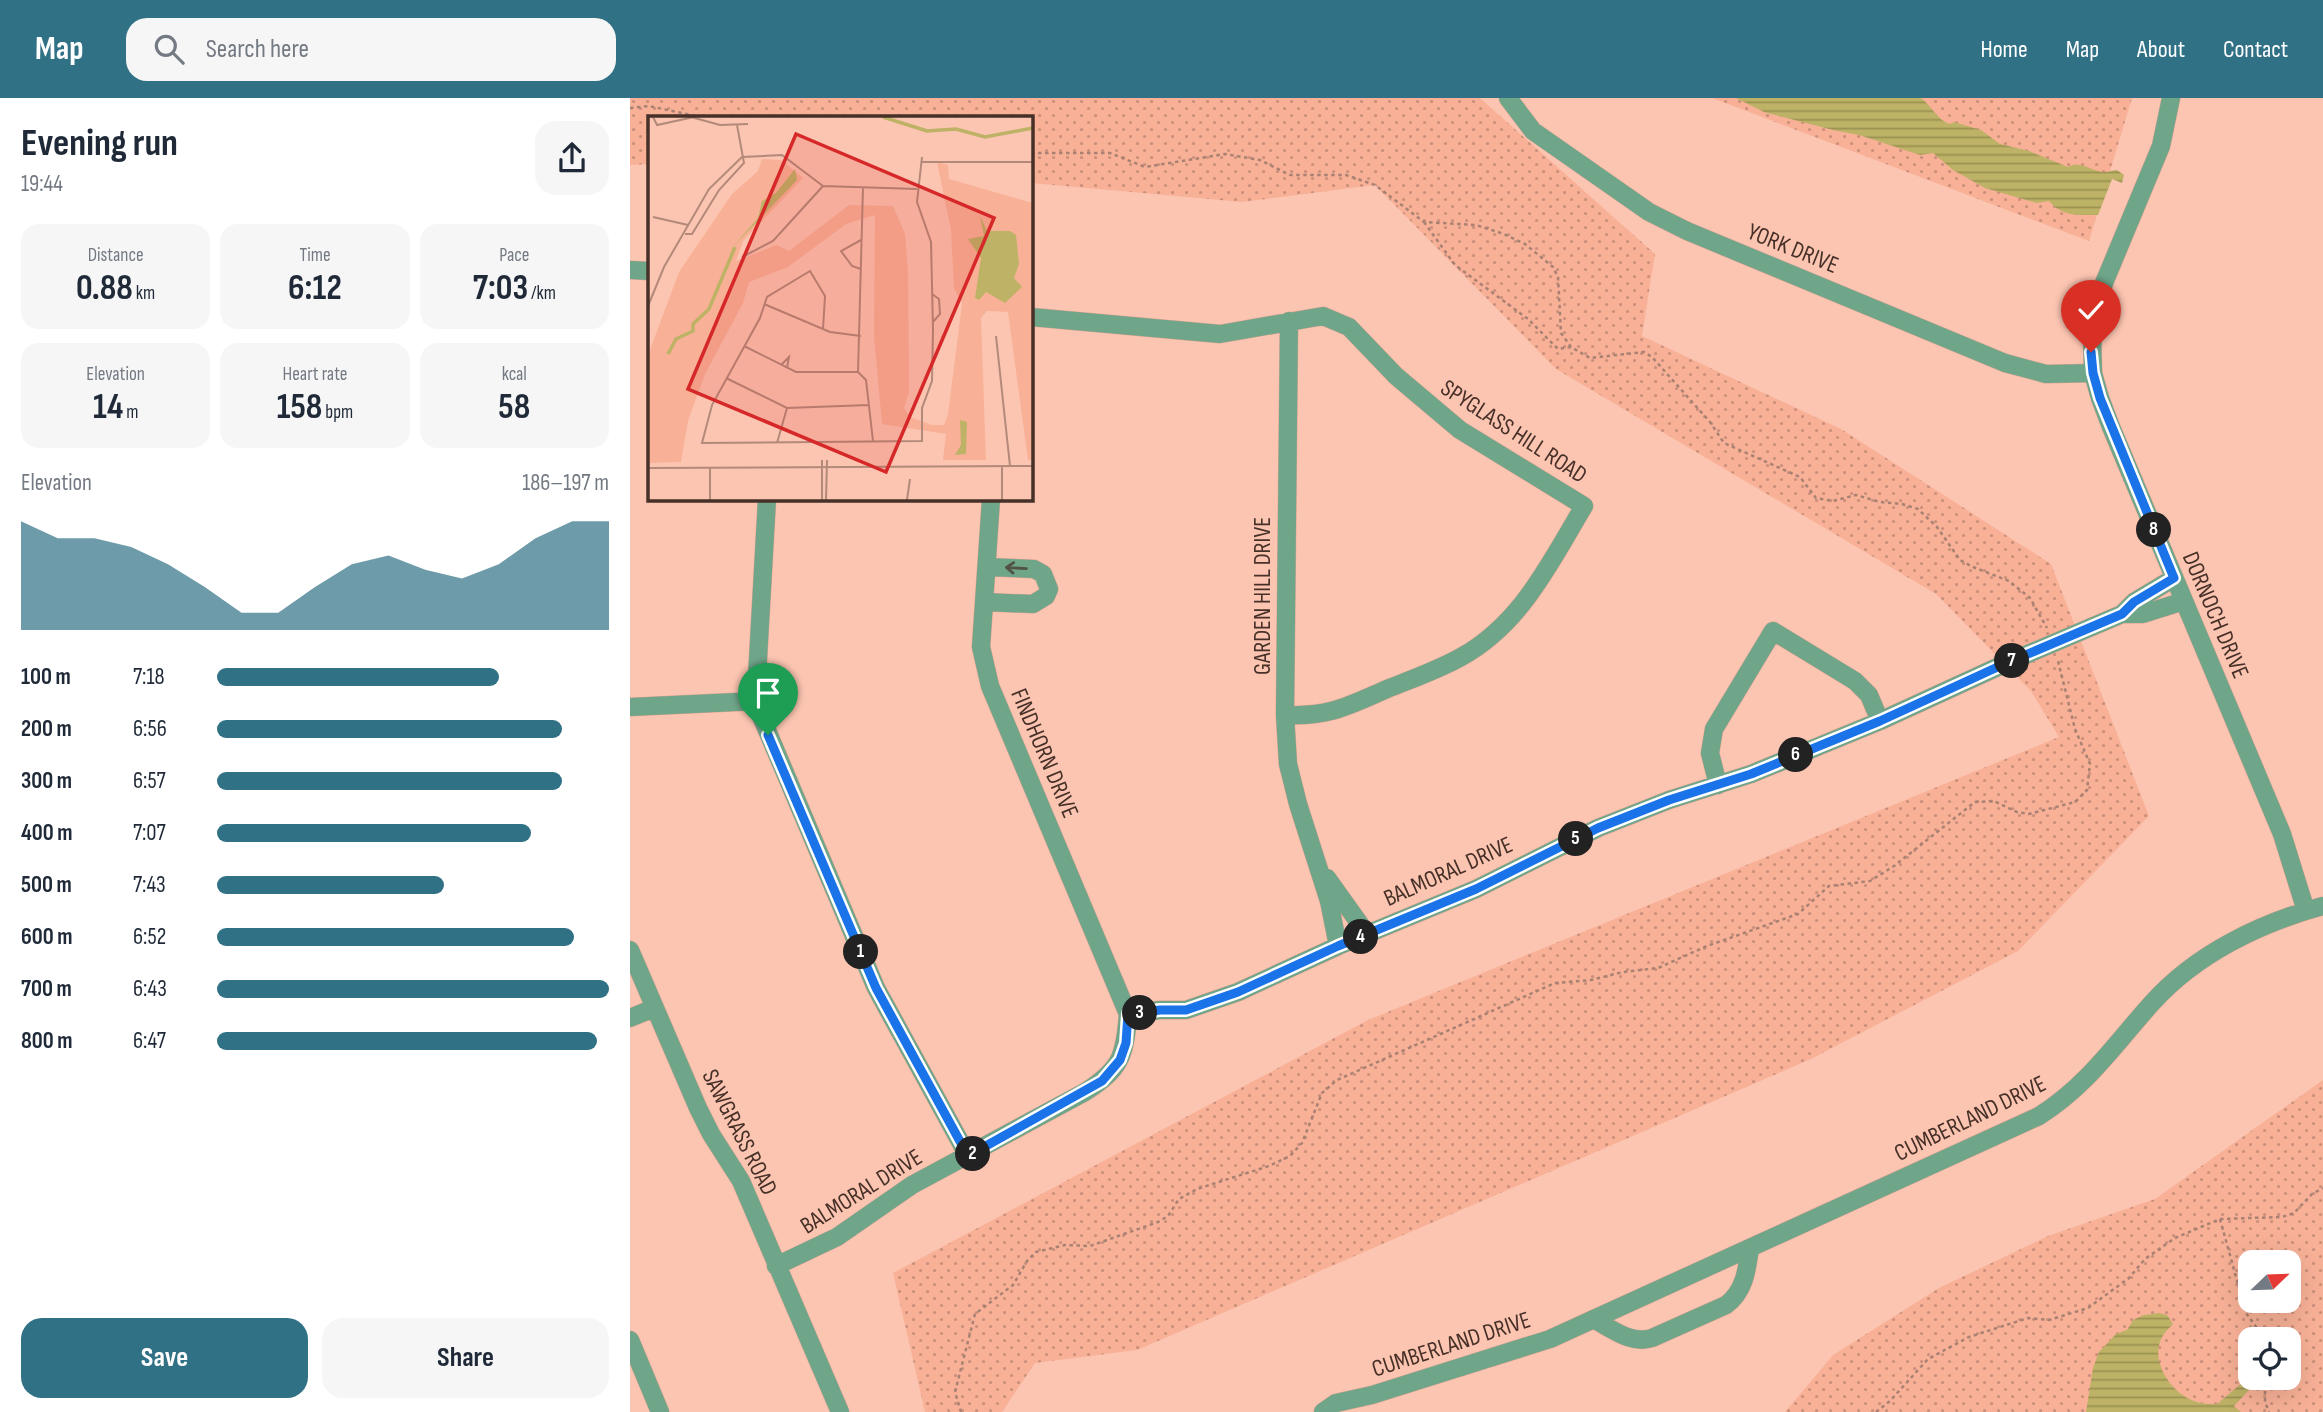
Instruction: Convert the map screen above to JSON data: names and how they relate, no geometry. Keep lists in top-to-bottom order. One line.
{"streets":{"street":["YORK DRIVE","SPYGLASS HILL ROAD","GARDEN HILL DRIVE","DORNOCH DRIVE","FINDHORN DRIVE","BALMORAL DRIVE","CUMBERLAND DRIVE","SAWGRASS ROAD"]},"crossings":[["YORK DRIVE","DORNOCH DRIVE"],["SPYGLASS HILL ROAD","GARDEN HILL DRIVE"],["GARDEN HILL DRIVE","BALMORAL DRIVE"],["DORNOCH DRIVE","BALMORAL DRIVE"],["DORNOCH DRIVE","CUMBERLAND DRIVE"],["FINDHORN DRIVE","BALMORAL DRIVE"],["BALMORAL DRIVE","SAWGRASS ROAD"]],"north":"top right","page":{"header":"Map","search":"Search here","nav":["Home","Map","About","Contact"],"heading":["Evening run","19:44"],"stats":[["Distance","0.88 km"],["Time","6:12"],["Pace","7:03 /km"],["Elevation","14 m"],["Heart rate","158 bpm"],["kcal","58"]],"chart":["Elevation","186–197 m"],"pins":["8","7","6","5","4","1","3","2"],"list":[{"name":"100 m","note":"7:18"},{"name":"200 m","note":"6:56"},{"name":"300 m","note":"6:57"},{"name":"400 m","note":"7:07"},{"name":"500 m","note":"7:43"},{"name":"600 m","note":"6:52"},{"name":"700 m","note":"6:43"},{"name":"800 m","note":"6:47"}],"buttons":["Save","Share"]}}
